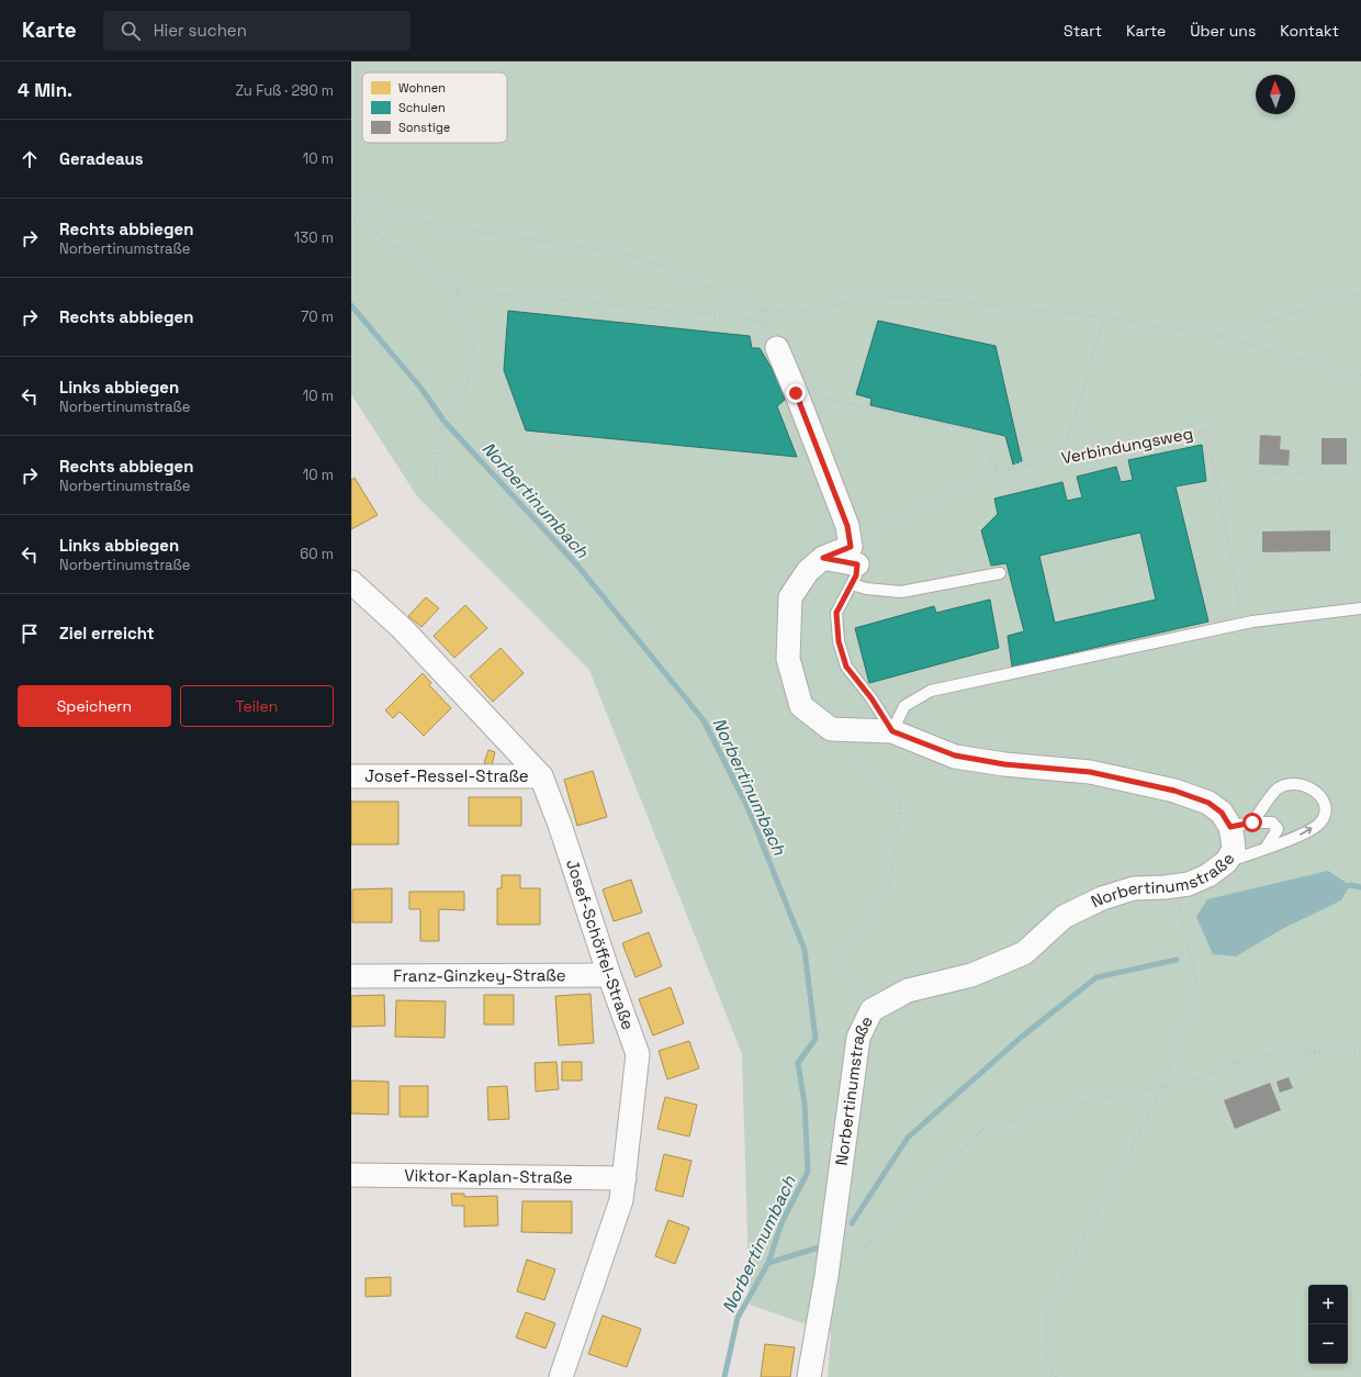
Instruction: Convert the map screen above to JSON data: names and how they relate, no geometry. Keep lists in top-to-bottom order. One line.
{"streets":{"street":["Josef-Ressel-Straße","Norbertinumstraße","Josef-Schöffel-Straße","Franz-Ginzkey-Straße","Viktor-Kaplan-Straße"],"path":["Verbindungsweg"]},"crossings":[["Josef-Ressel-Straße","Josef-Schöffel-Straße"],["Josef-Schöffel-Straße","Franz-Ginzkey-Straße"],["Josef-Schöffel-Straße","Viktor-Kaplan-Straße"]],"water":["Norbertinumbach"],"legend":["Wohnen","Schulen","Sonstige"],"north":"top","page":{"header":"Karte","search":"Hier suchen","nav":["Start","Karte","Über uns","Kontakt"],"heading":["4 Min.","Zu Fuß · 290 m"],"list":[["Geradeaus","10 m"],["Rechts abbiegen","Norbertinumstraße","130 m"],["Rechts abbiegen","70 m"],["Links abbiegen","Norbertinumstraße","10 m"],["Rechts abbiegen","Norbertinumstraße","10 m"],["Links abbiegen","Norbertinumstraße","60 m"],"Ziel erreicht"],"buttons":["Speichern","Teilen"],"map_buttons":["+","−"]}}
